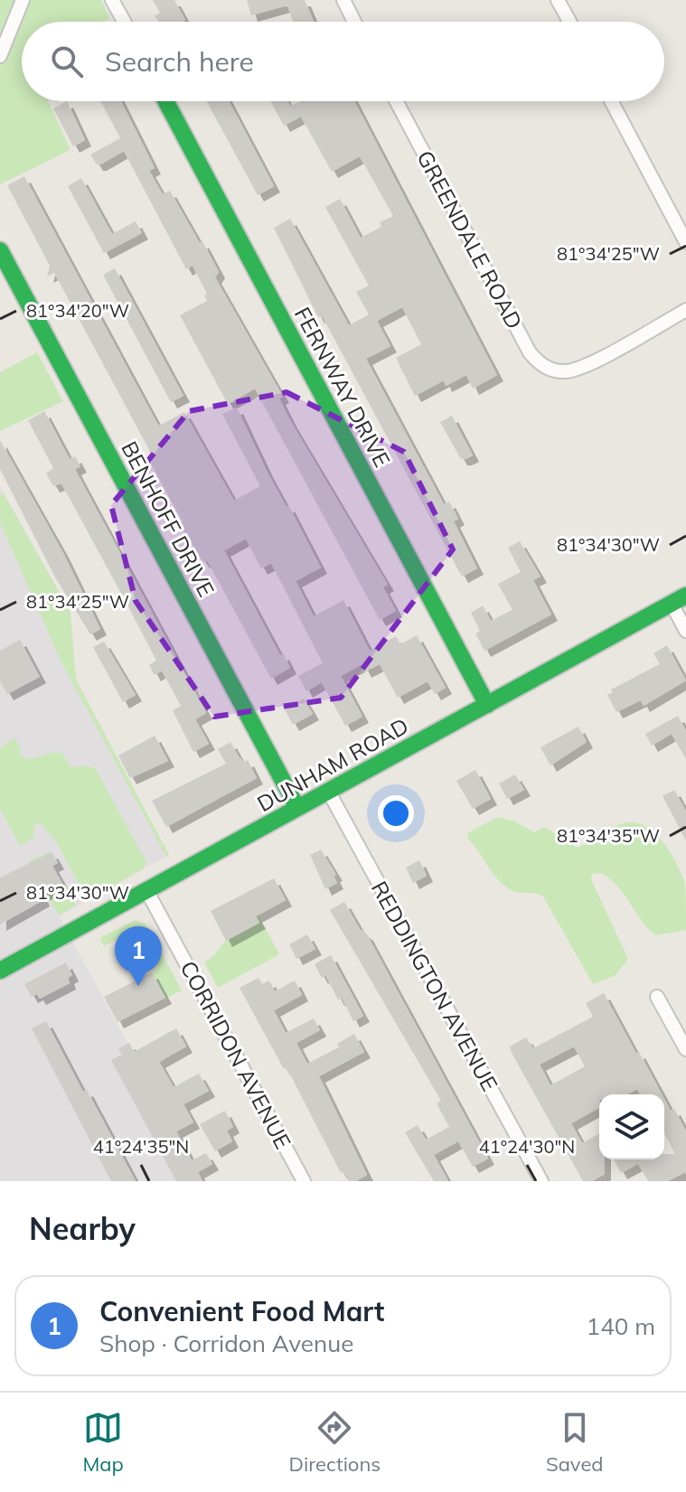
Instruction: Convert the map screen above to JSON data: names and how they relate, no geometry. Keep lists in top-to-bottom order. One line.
{"streets":{"street":["GREENDALE ROAD","FERNWAY DRIVE","BENHOFF DRIVE","DUNHAM ROAD","REDDINGTON AVENUE","CORRIDON AVENUE"]},"crossings":[["FERNWAY DRIVE","DUNHAM ROAD"],["BENHOFF DRIVE","DUNHAM ROAD"],["DUNHAM ROAD","REDDINGTON AVENUE"],["DUNHAM ROAD","CORRIDON AVENUE"]],"page":{"search":"Search here","pins":"1","heading":"Nearby","list":[{"mark":"1","name":"Convenient Food Mart","note":"Shop · Corridon Avenue","value":"140 m"}],"nav":["Map","Directions","Saved"]},"coordinates":["81°34'25\"W","81°34'20\"W","81°34'30\"W","81°34'35\"W","41°24'35\"N","41°24'30\"N"]}
